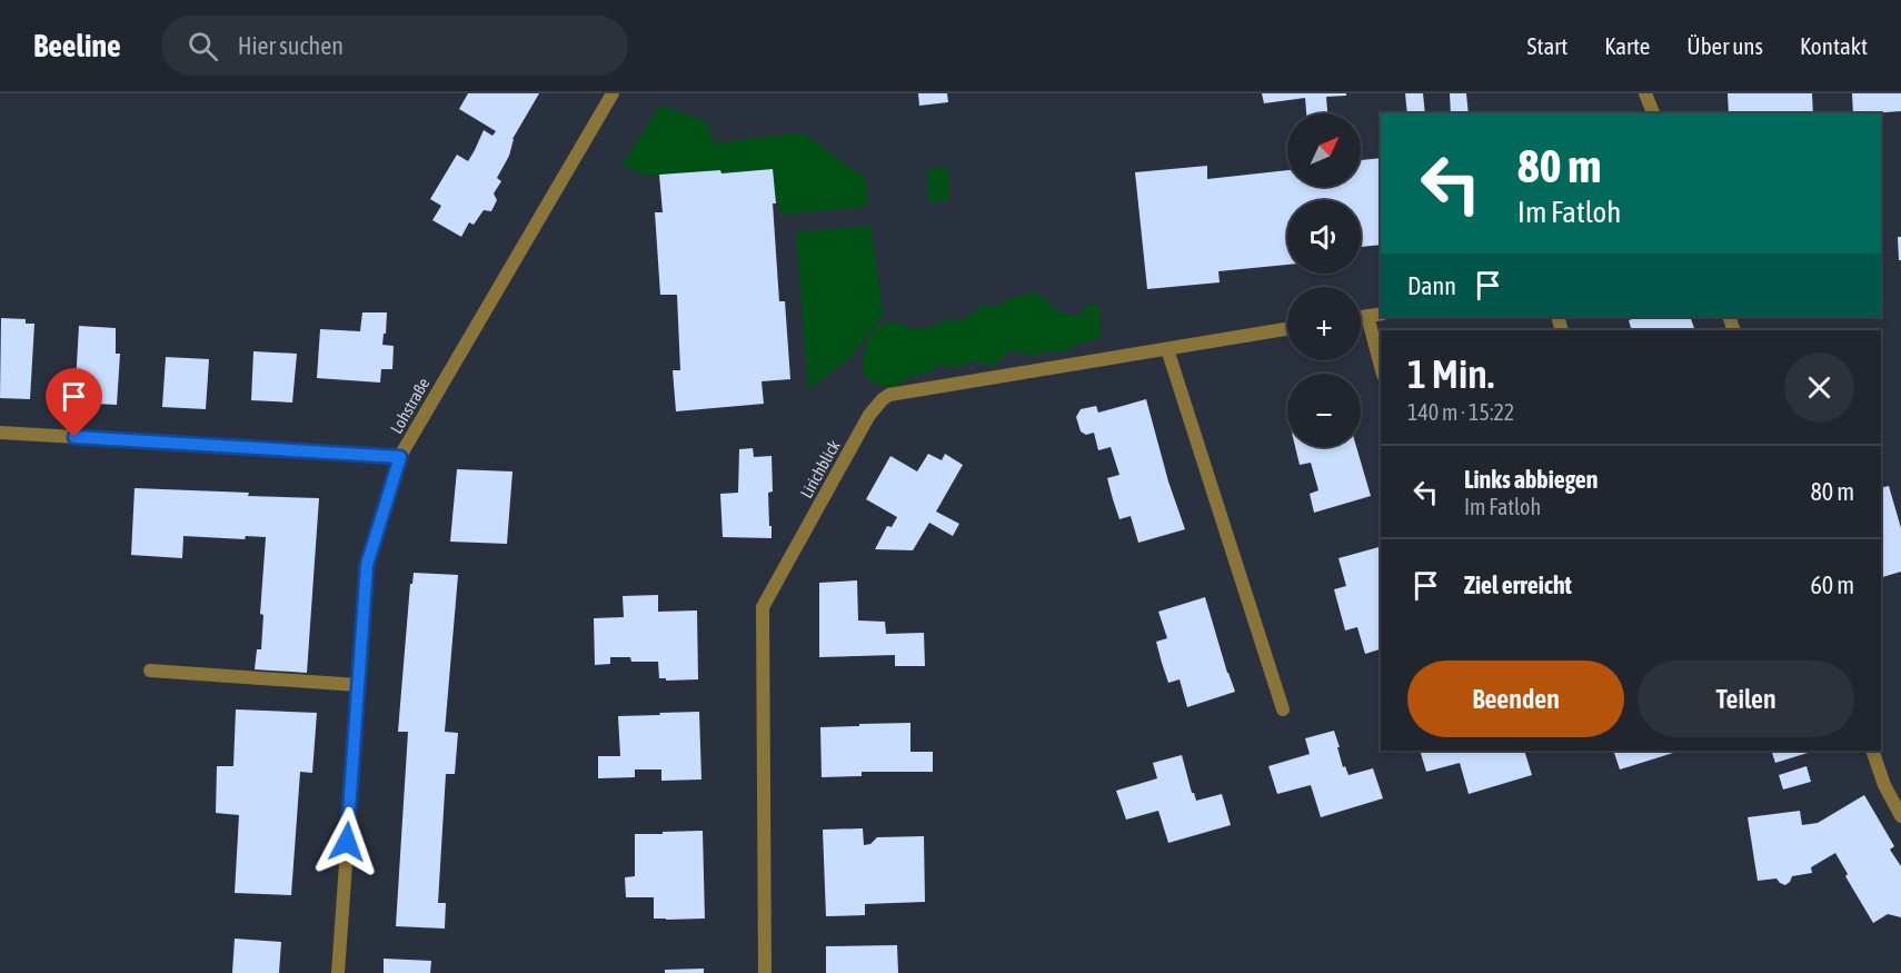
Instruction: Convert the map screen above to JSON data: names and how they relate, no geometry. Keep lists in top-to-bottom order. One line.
{"streets":{"street":["Lohstraße","Lirichblick"]},"north":"top right","page":{"header":"Beeline","search":"Hier suchen","nav":["Start","Karte","Über uns","Kontakt"],"map_buttons":["+","−"],"turn":["80 m","Im Fatloh"],"then":"Dann","heading":["1 Min.","140 m · 15:22"],"list":[{"name":"Links abbiegen","note":"Im Fatloh","value":"80 m"},{"name":"Ziel erreicht","value":"60 m"}],"buttons":["Beenden","Teilen"]}}
